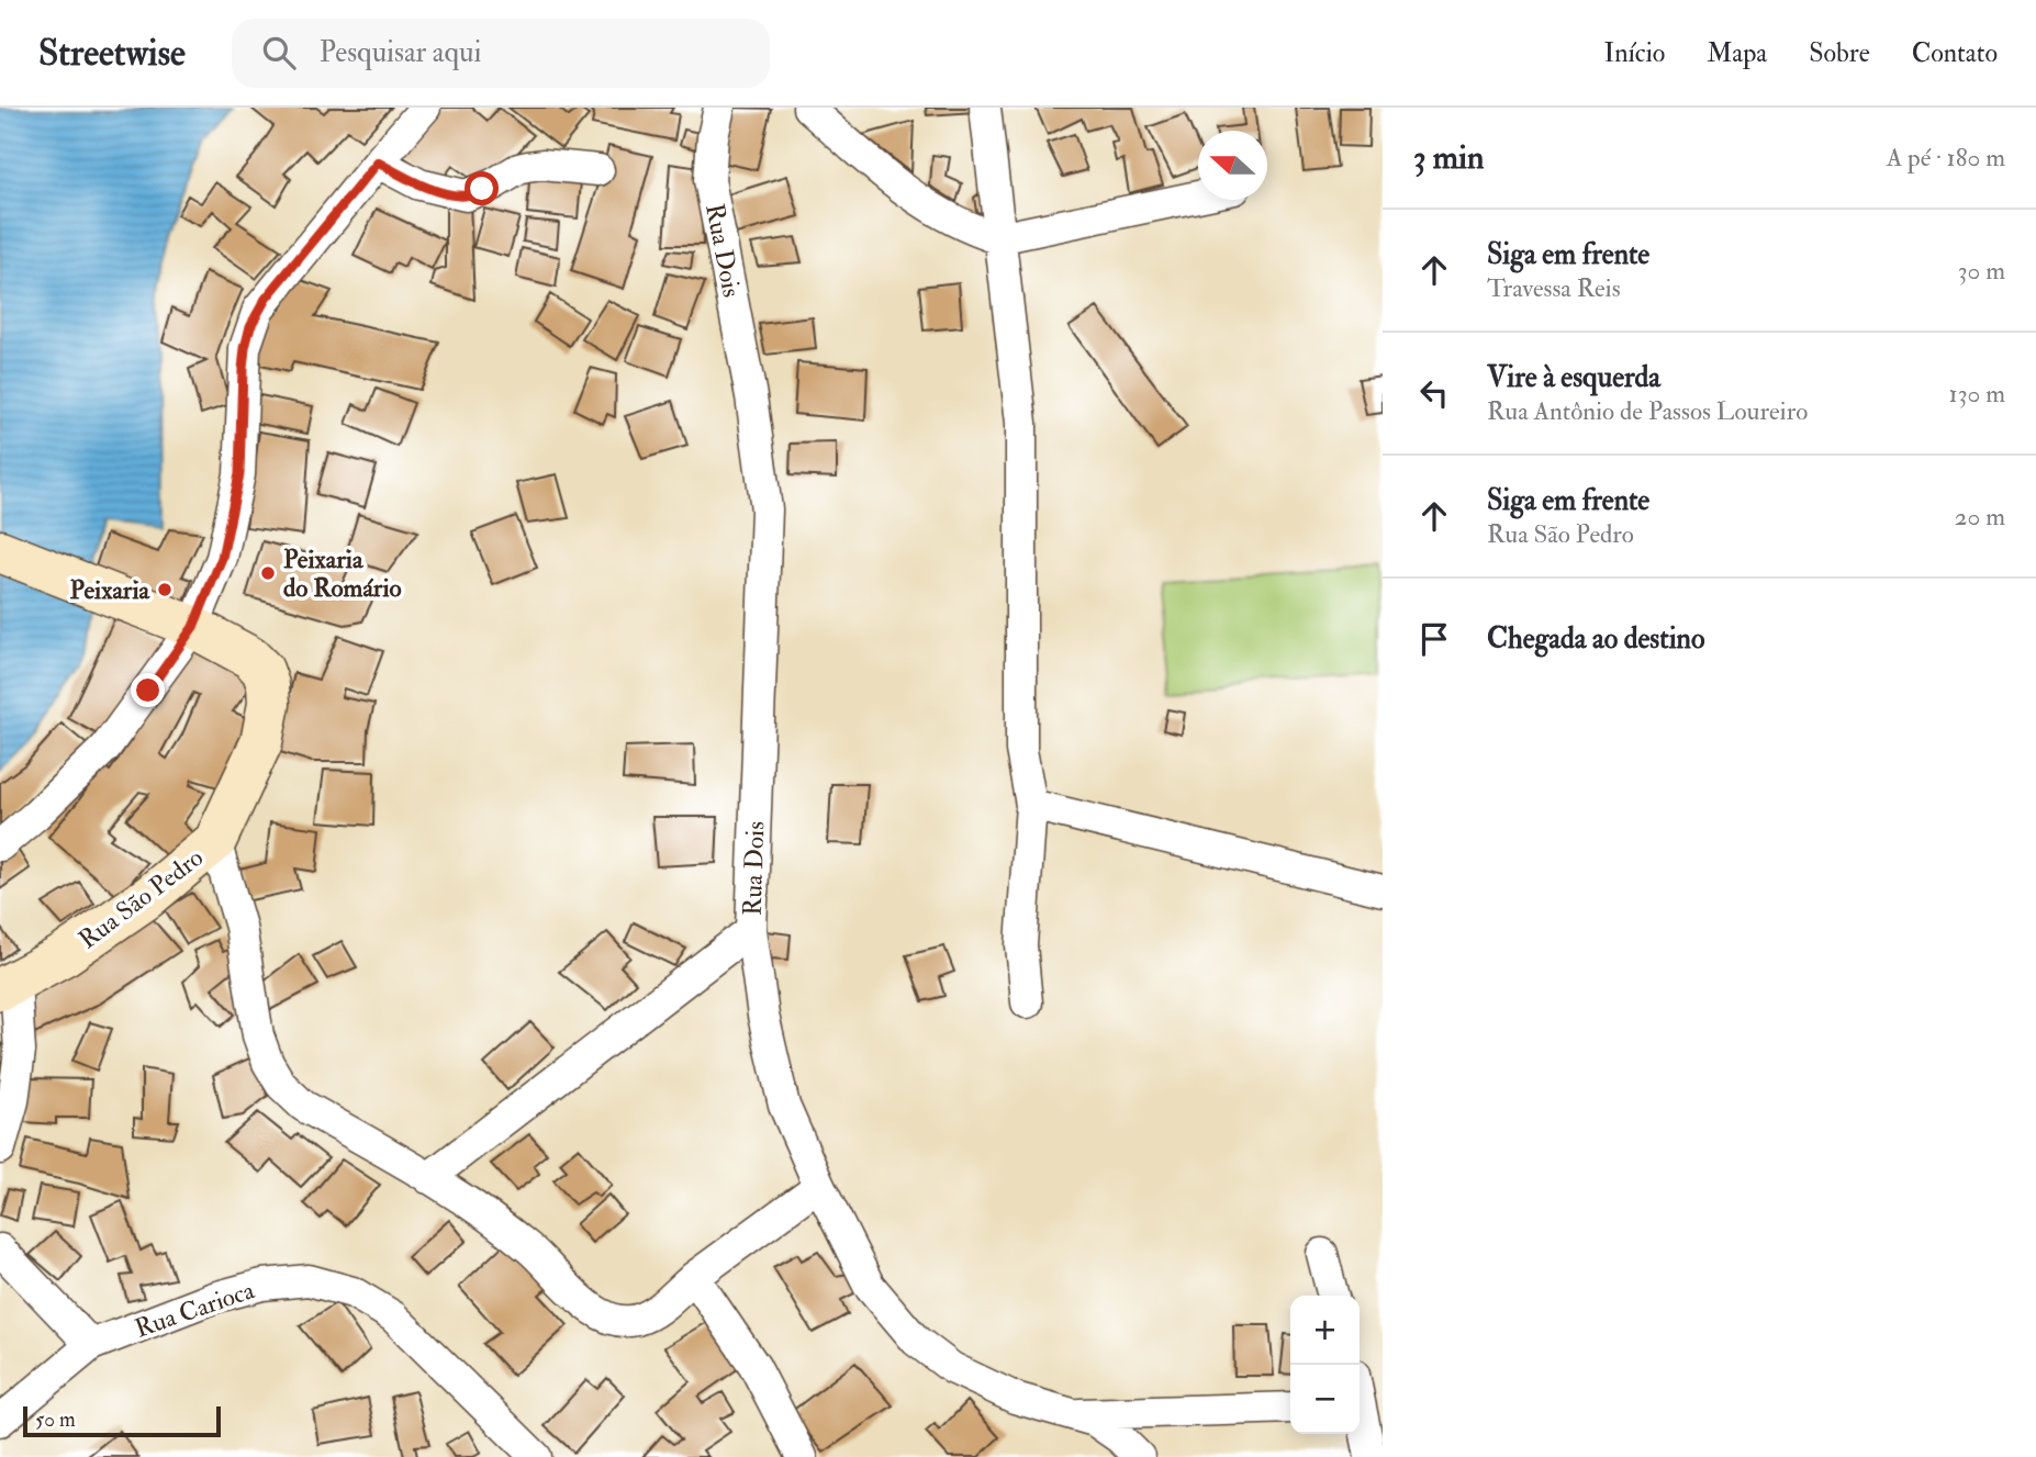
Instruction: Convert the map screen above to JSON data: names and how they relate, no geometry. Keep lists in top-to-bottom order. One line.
{"streets":{"street":["Rua Dois","Rua São Pedro","Rua Carioca"]},"places":["Peixaria do Romário","Peixaria"],"scale_bar":"50 m","north":"left","page":{"header":"Streetwise","search":"Pesquisar aqui","nav":["Início","Mapa","Sobre","Contato"],"heading":["3 min","A pé · 180 m"],"list":[["Siga em frente","Travessa Reis","30 m"],["Vire à esquerda","Rua Antônio de Passos Loureiro","130 m"],["Siga em frente","Rua São Pedro","20 m"],"Chegada ao destino"],"map_buttons":["+","−"],"scale":"50 m"}}
